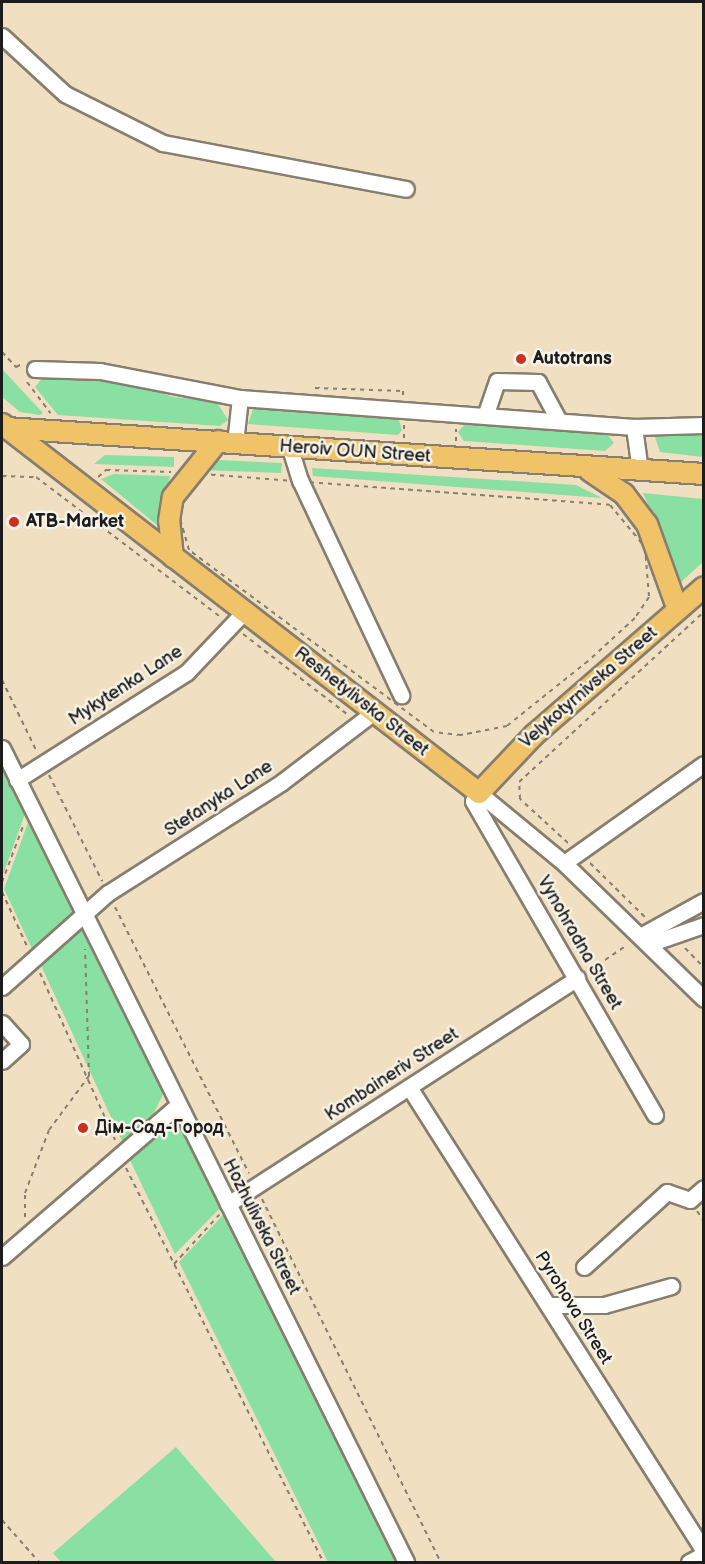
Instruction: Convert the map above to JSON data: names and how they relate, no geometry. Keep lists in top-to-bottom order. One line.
{"streets":{"main road":["Heroiv OUN Street","Velykotyrnivska Street","Reshetylivska Street"],"street":["Mykytenka Lane","Stefanyka Lane","Vynohradna Street","Kombaineriv Street","Hozhulivska Street","Pyrohova Street"]},"crossings":[["Heroiv OUN Street","Reshetylivska Street"],["Mykytenka Lane","Reshetylivska Street"],["Mykytenka Lane","Hozhulivska Street"],["Velykotyrnivska Street","Reshetylivska Street"],["Velykotyrnivska Street","Vynohradna Street"],["Reshetylivska Street","Stefanyka Lane"],["Reshetylivska Street","Vynohradna Street"],["Stefanyka Lane","Hozhulivska Street"],["Vynohradna Street","Kombaineriv Street"],["Kombaineriv Street","Hozhulivska Street"],["Kombaineriv Street","Pyrohova Street"]],"places":["Autotrans","ATB-Market","Дім-Сад-Город"]}
